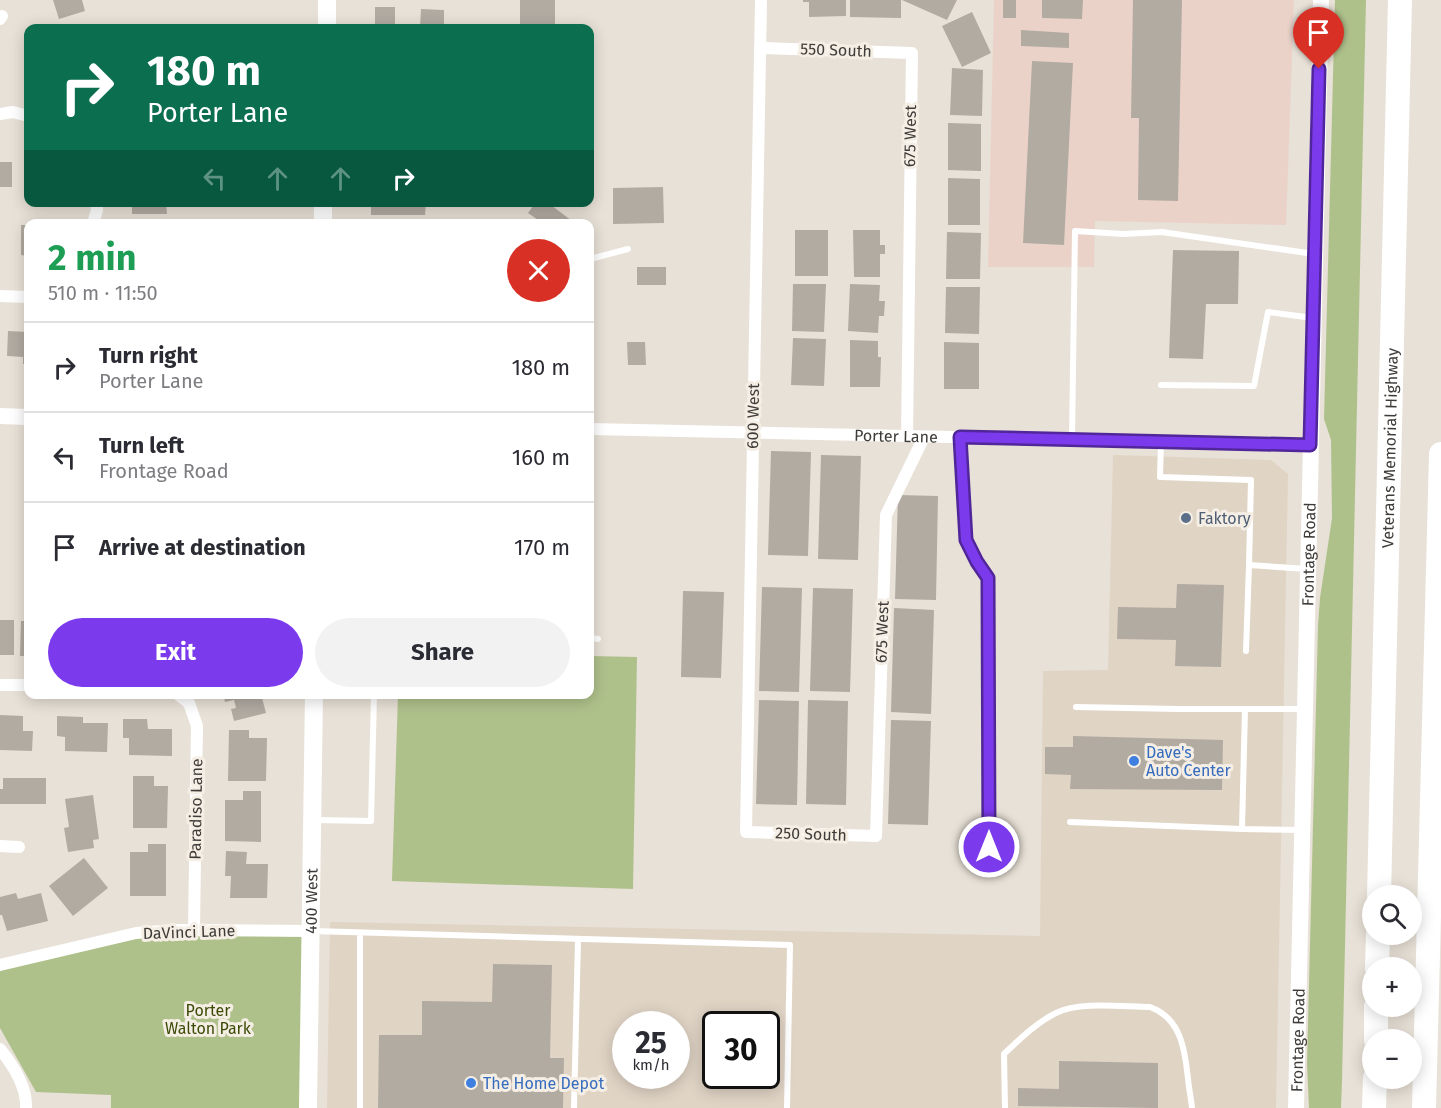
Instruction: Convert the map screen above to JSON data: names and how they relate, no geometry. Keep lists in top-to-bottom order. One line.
{"streets":{"highway":["Veterans Memorial Highway"],"main road":["400 West"],"street":["550 South","675 West","600 West","Porter Lane","Frontage Road","Paradiso Lane","250 South","DaVinci Lane"]},"crossings":[["550 South","675 West"],["550 South","600 West"],["675 West","Porter Lane"],["675 West","250 South"],["600 West","Porter Lane"],["600 West","250 South"],["Porter Lane","Frontage Road"],["Paradiso Lane","DaVinci Lane"],["400 West","DaVinci Lane"]],"parks":["Porter Walton Park"],"places":["Faktory","Dave's Auto Center","The Home Depot"],"page":{"turn":["180 m","Porter Lane"],"heading":["2 min","510 m · 11:50"],"list":[{"name":"Turn right","note":"Porter Lane","value":"180 m"},{"name":"Turn left","note":"Frontage Road","value":"160 m"},{"name":"Arrive at destination","value":"170 m"}],"buttons":["Exit","Share"],"map_buttons":["+","−"],"speed":"25 km/h","limit":"30"}}
